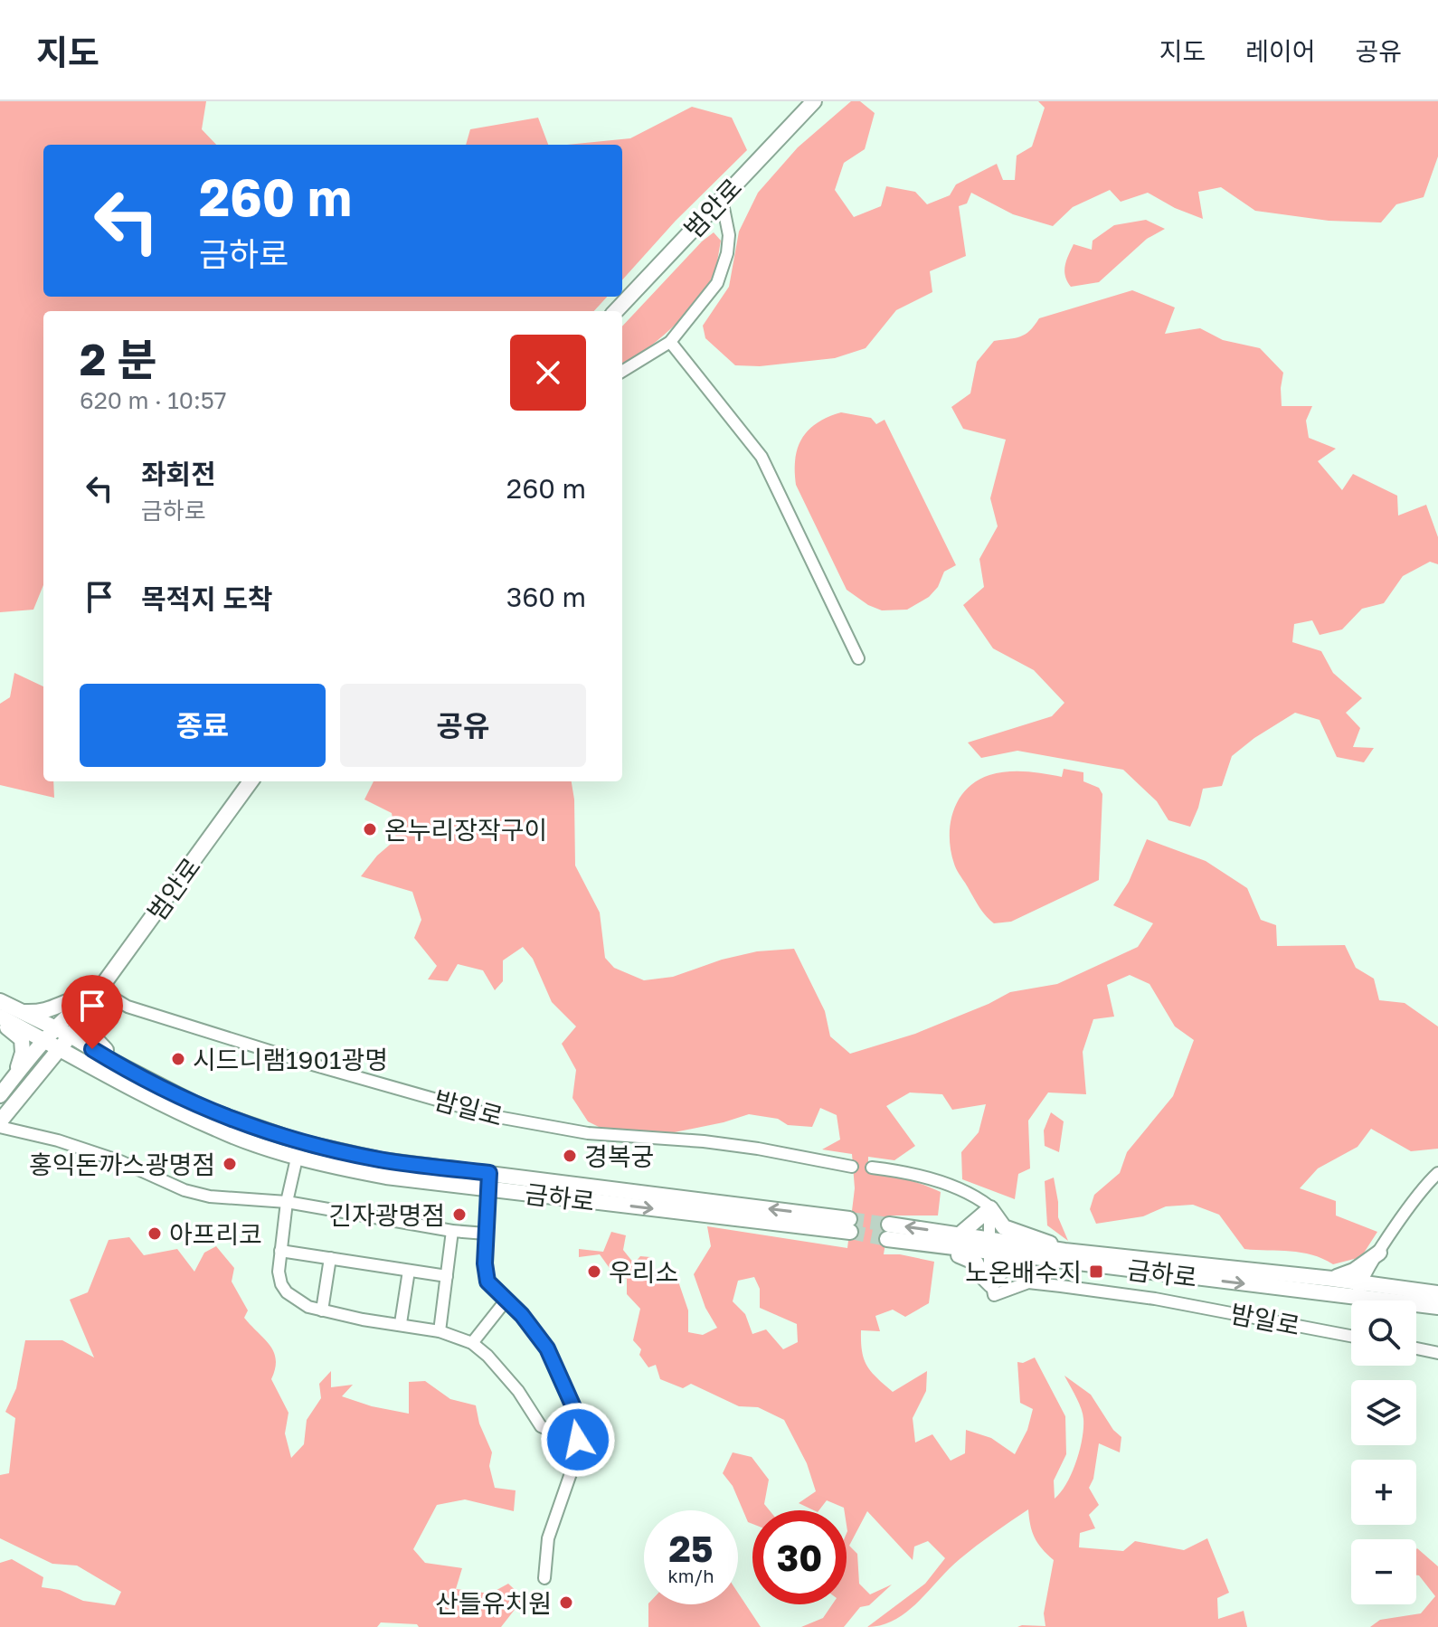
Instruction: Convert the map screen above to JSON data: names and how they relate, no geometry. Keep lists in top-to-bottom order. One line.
{"streets":{"main road":["범안로","금하로"],"street":["밤일로"]},"crossings":[["범안로","밤일로"],["범안로","금하로"]],"places":{"other":["온누리장작구이","시드니램1901광명","경복궁","홍익돈까스광명점","긴자광명점","아프리코","우리소","산들유치원"],"transit":["노온배수지"]},"page":{"header":"지도","nav":["지도","레이어","공유"],"turn":["260 m","금하로"],"heading":["2 분","620 m · 10:57"],"list":[{"name":"좌회전","note":"금하로","value":"260 m"},{"name":"목적지 도착","value":"360 m"}],"buttons":["종료","공유"],"map_buttons":["+","−"],"speed":"25 km/h","limit":"30"}}
